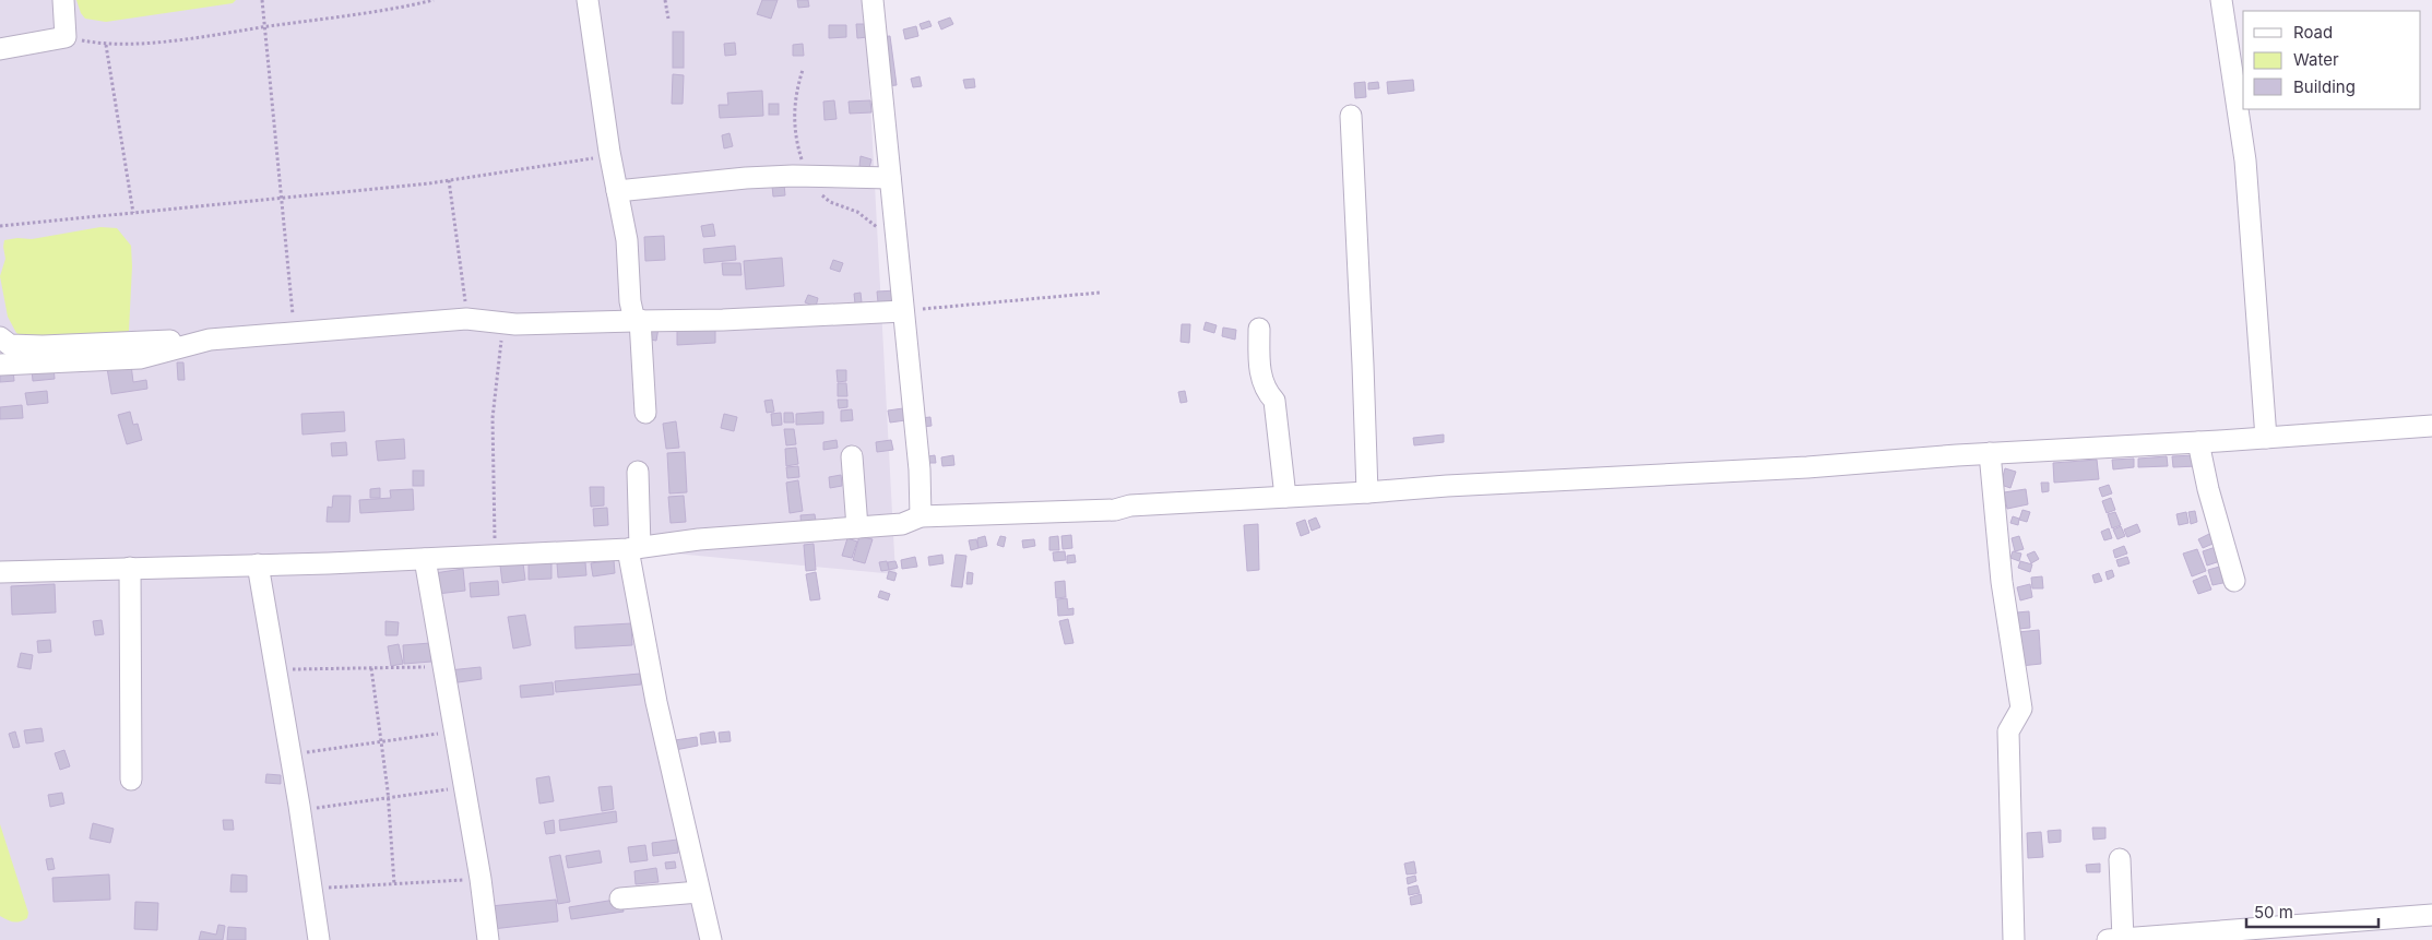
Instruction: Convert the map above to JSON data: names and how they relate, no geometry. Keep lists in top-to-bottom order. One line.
{"legend":["Road","Water","Building"],"scale_bar":"50 m"}
